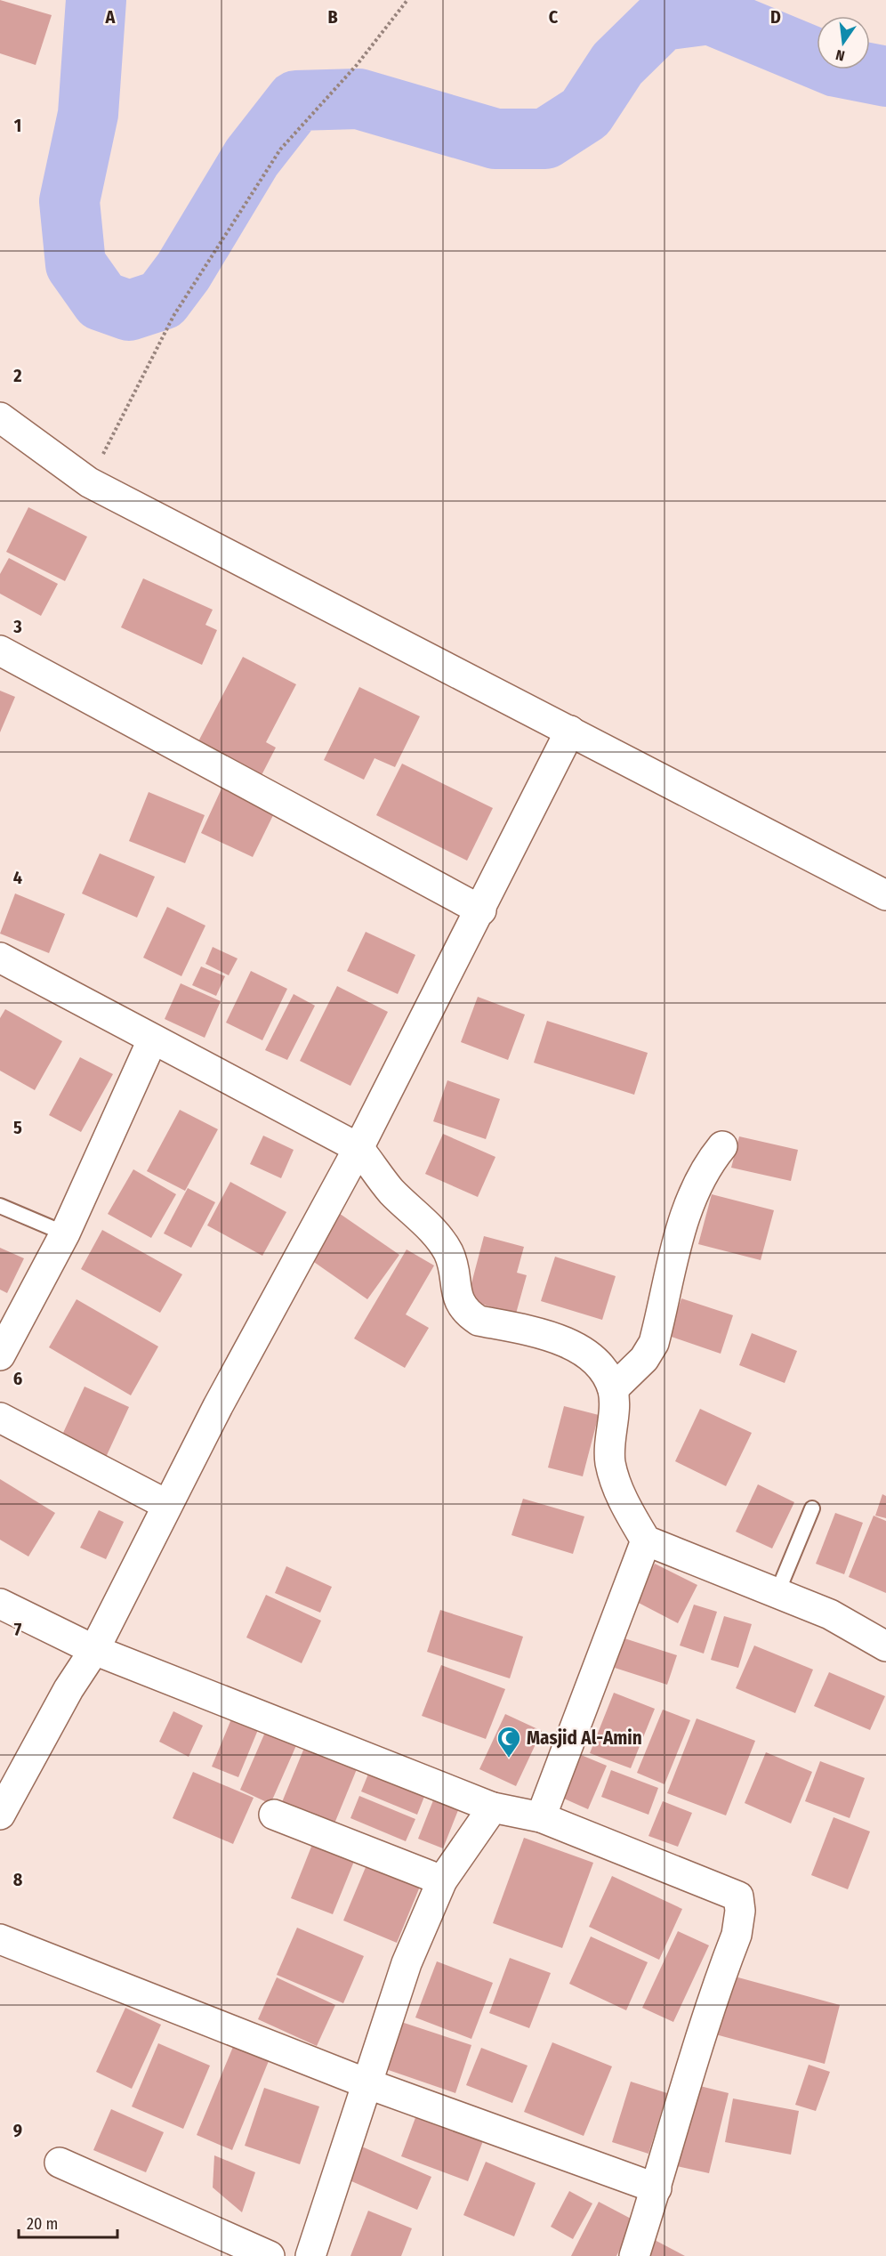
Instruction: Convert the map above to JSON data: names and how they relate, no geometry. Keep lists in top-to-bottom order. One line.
{"places":{"mosque":["Masjid Al-Amin"]},"scale_bar":"20 m","north":"bottom","grid":{"columns":["A","B","C","D"],"rows":["1","2","3","4","5","6","7","8","9"]}}
